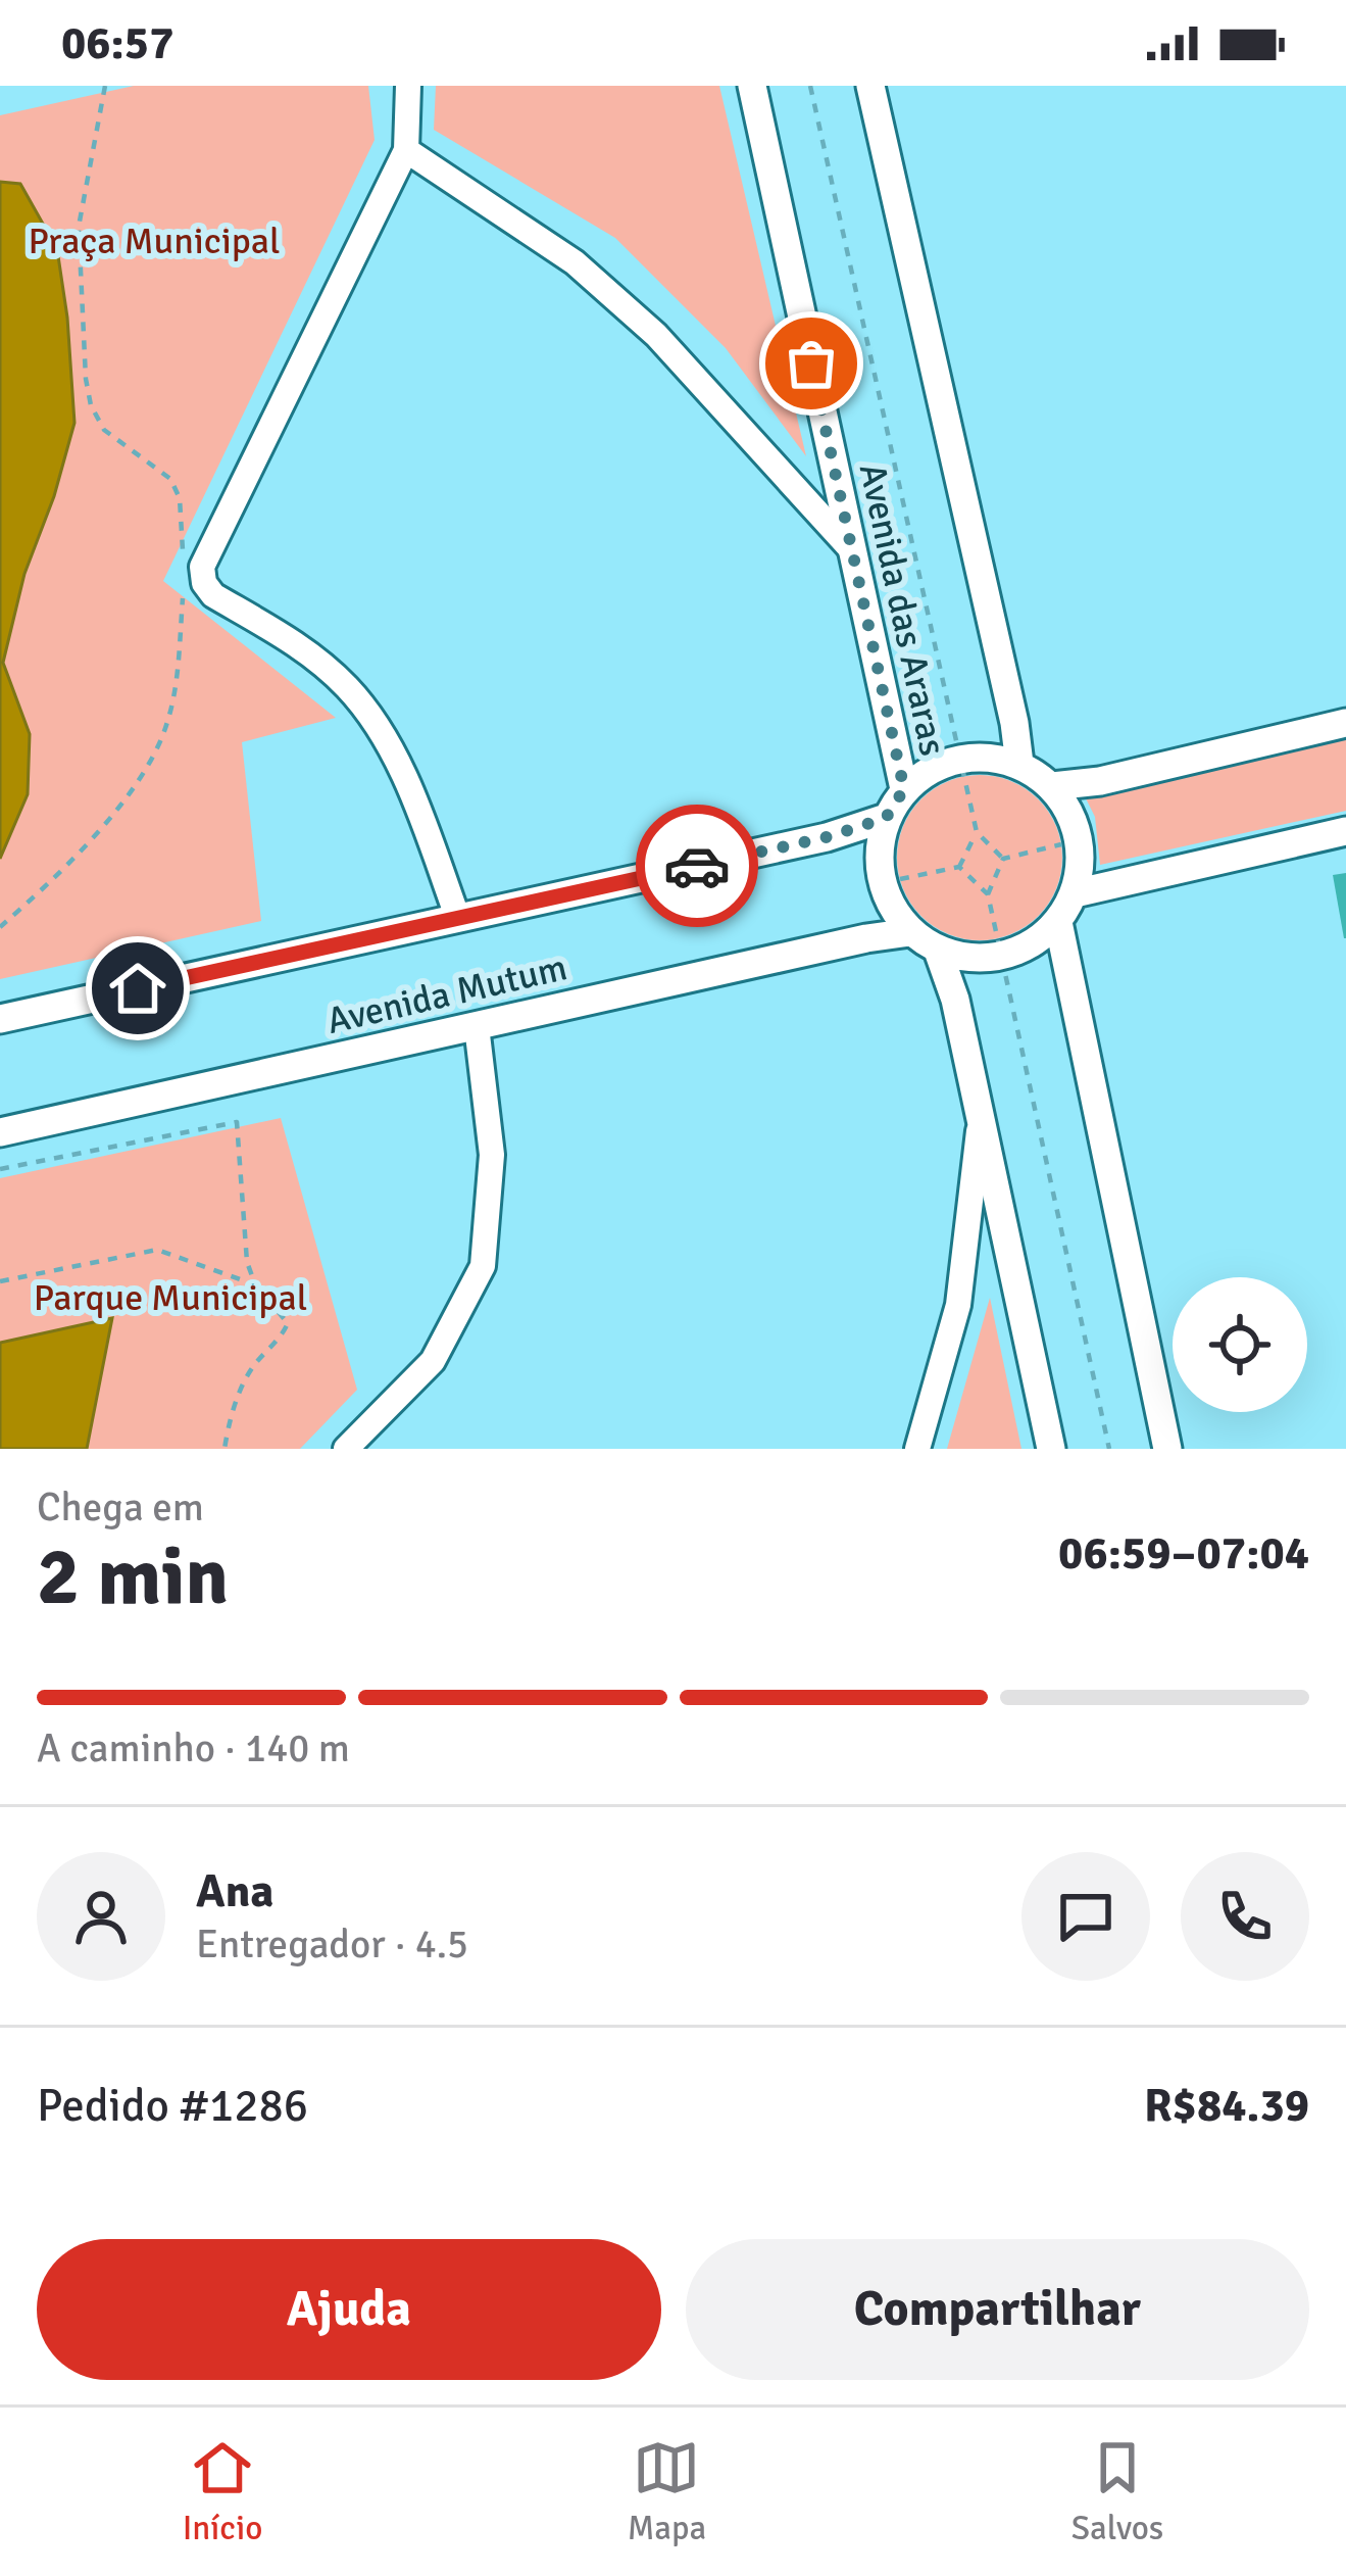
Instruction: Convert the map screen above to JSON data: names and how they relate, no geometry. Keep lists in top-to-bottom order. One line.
{"streets":{"street":["Avenida das Araras","Avenida Mutum"]},"parks":["Praça Municipal","Parque Municipal"],"page":{"status":"06:57","heading":["2 min","Chega em","06:59–07:04"],"panel":["Ana","Entregador · 4.5","Pedido #1286","R$84.39"],"bar":"A caminho · 140 m","buttons":["Ajuda","Compartilhar"],"tabs":["Início","Mapa","Salvos"]}}
